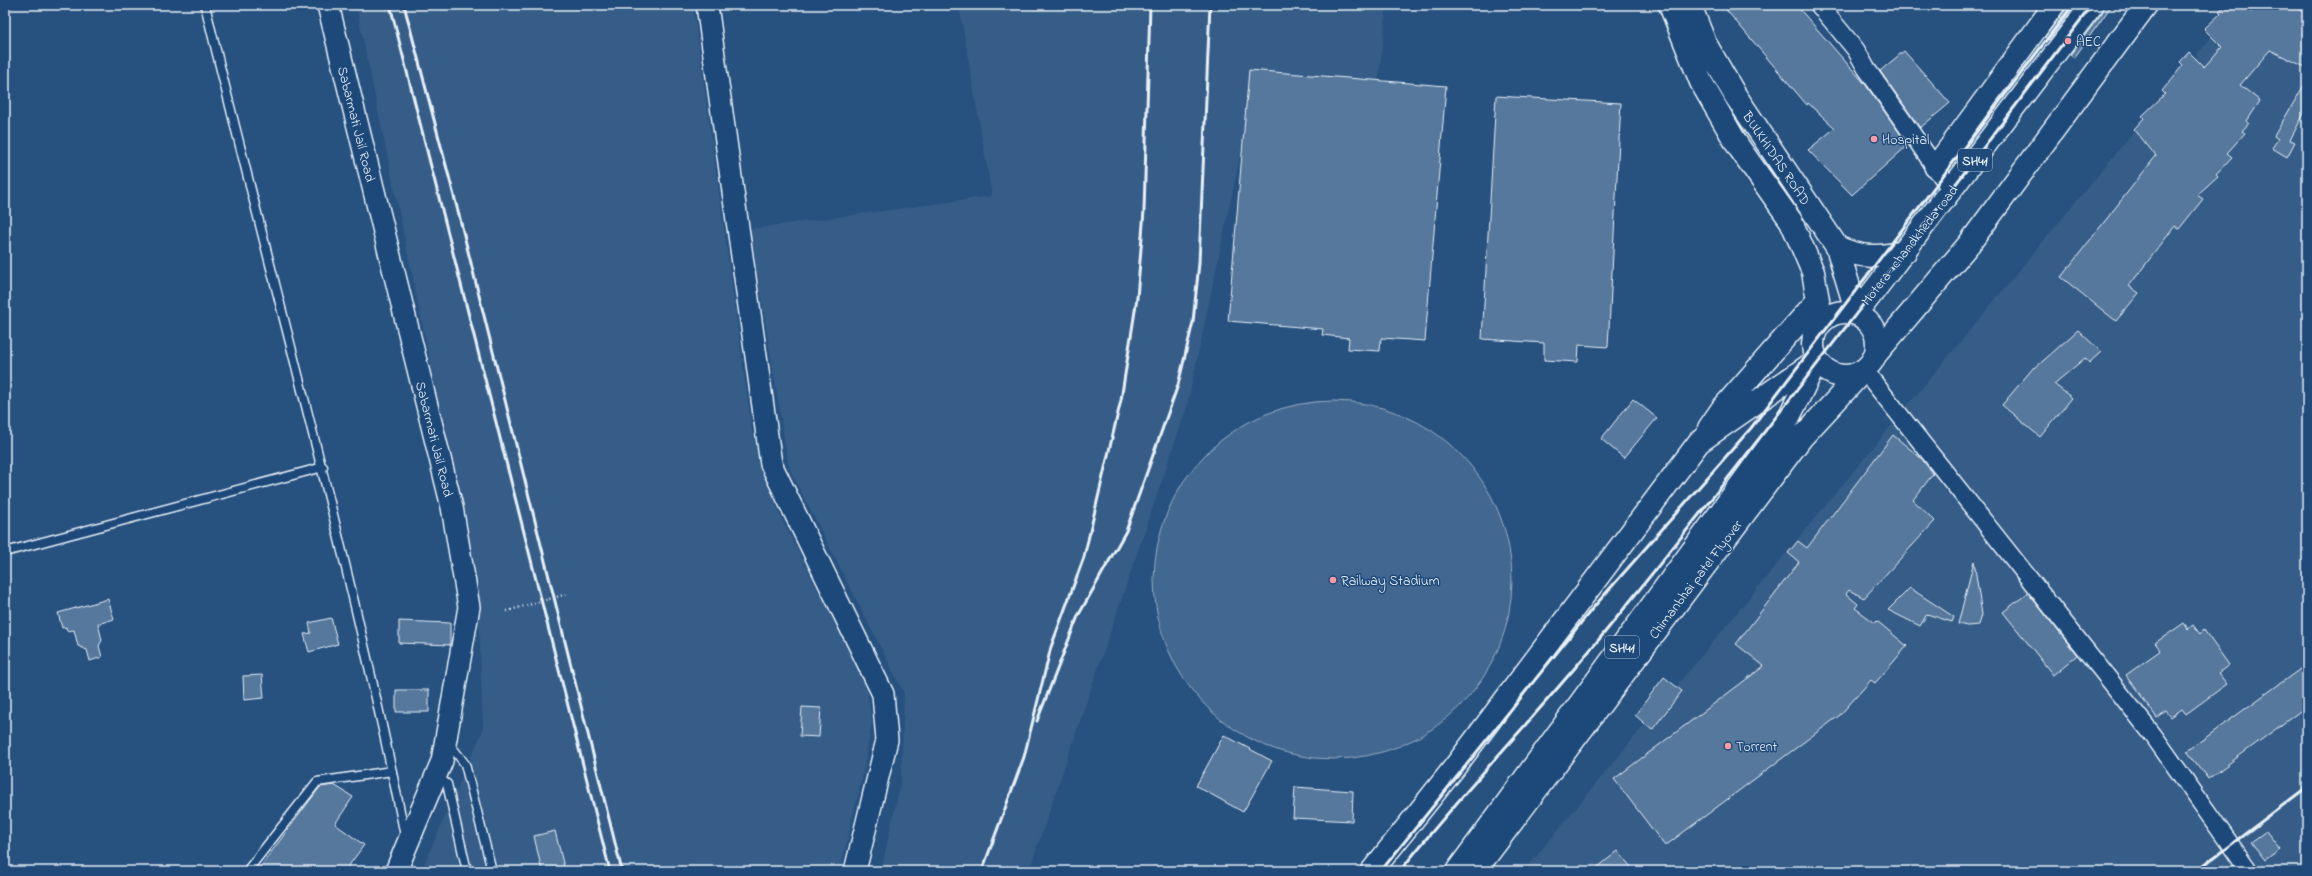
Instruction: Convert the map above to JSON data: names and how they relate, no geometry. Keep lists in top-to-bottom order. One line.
{"streets":{"main road":["BULKHIDAS ROAD","SH41","Motera- chandkheda road","Chimanbhai patel Flyover"],"street":["Sabarmati Jail Road"]},"crossings":[["BULKHIDAS ROAD","Motera- chandkheda road"],["BULKHIDAS ROAD","Chimanbhai patel Flyover"],["Motera- chandkheda road","Chimanbhai patel Flyover"]],"places":["AEC","Hospital","Railway Stadium","Torrent"]}
